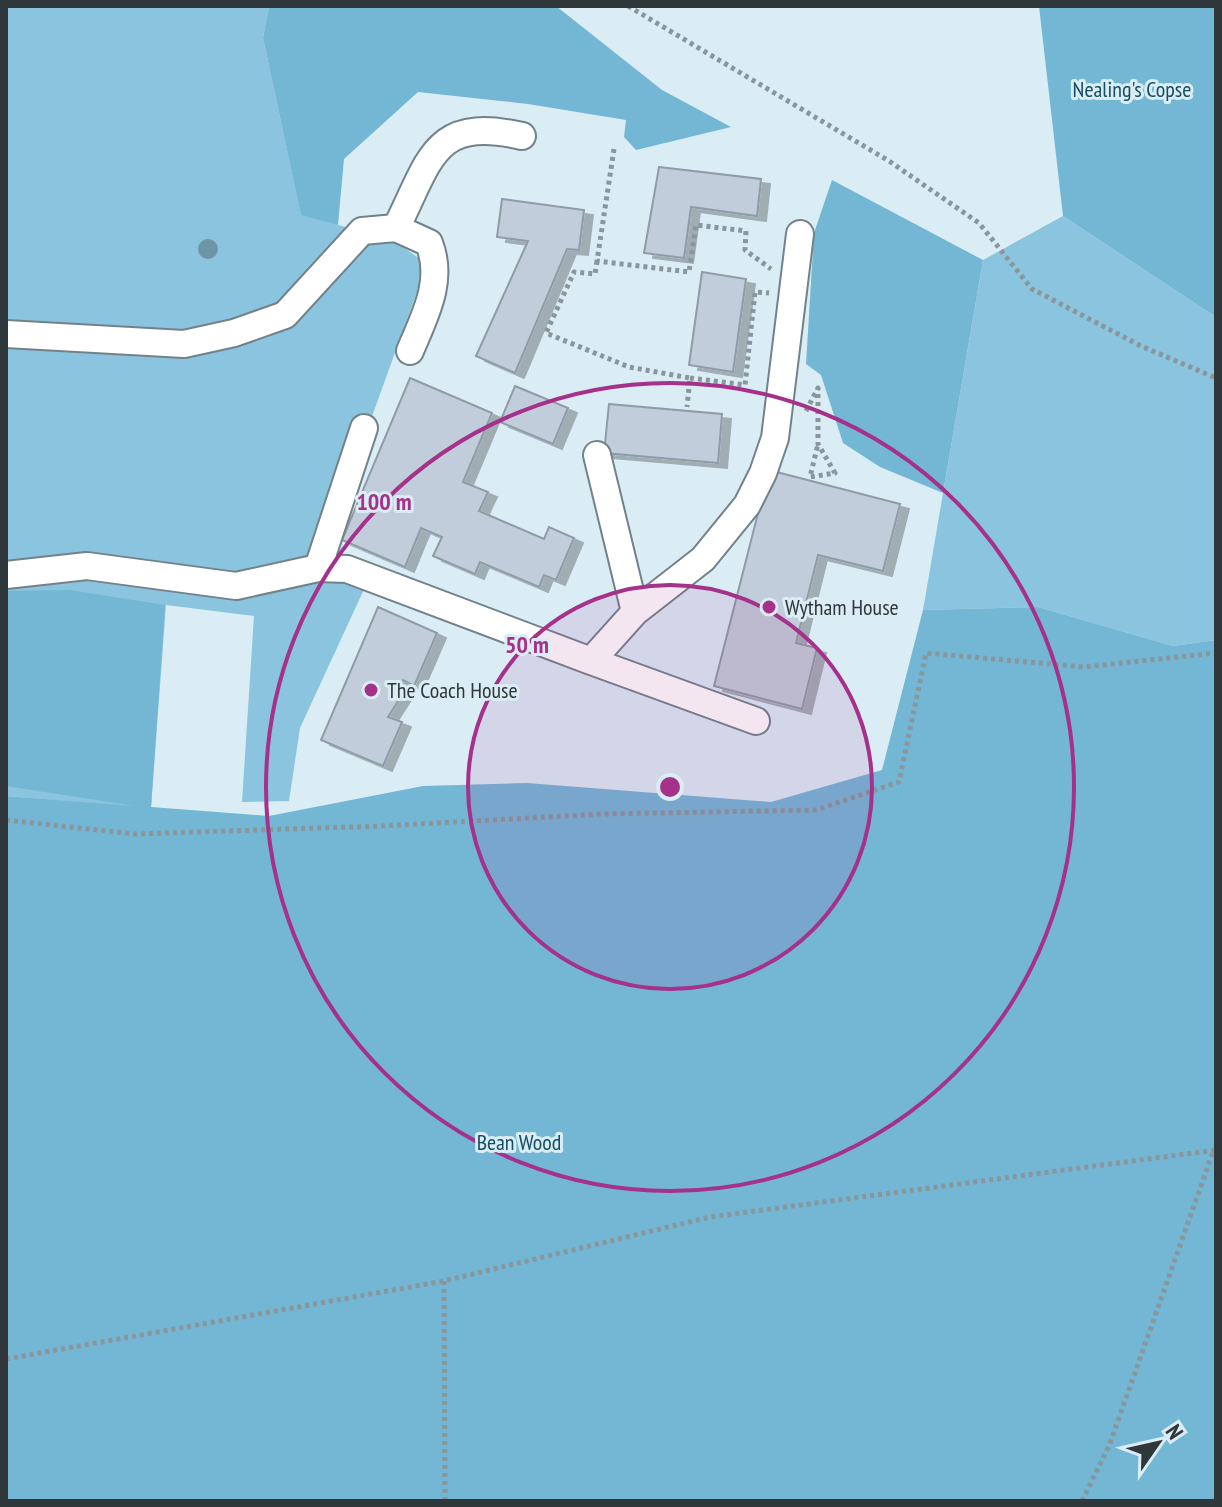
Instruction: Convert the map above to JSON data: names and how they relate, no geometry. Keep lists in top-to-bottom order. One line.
{"parks":["Nealing's Copse","Bean Wood"],"places":["Wytham House","The Coach House"],"north":"top right","rings":["100 m","50 m"]}
